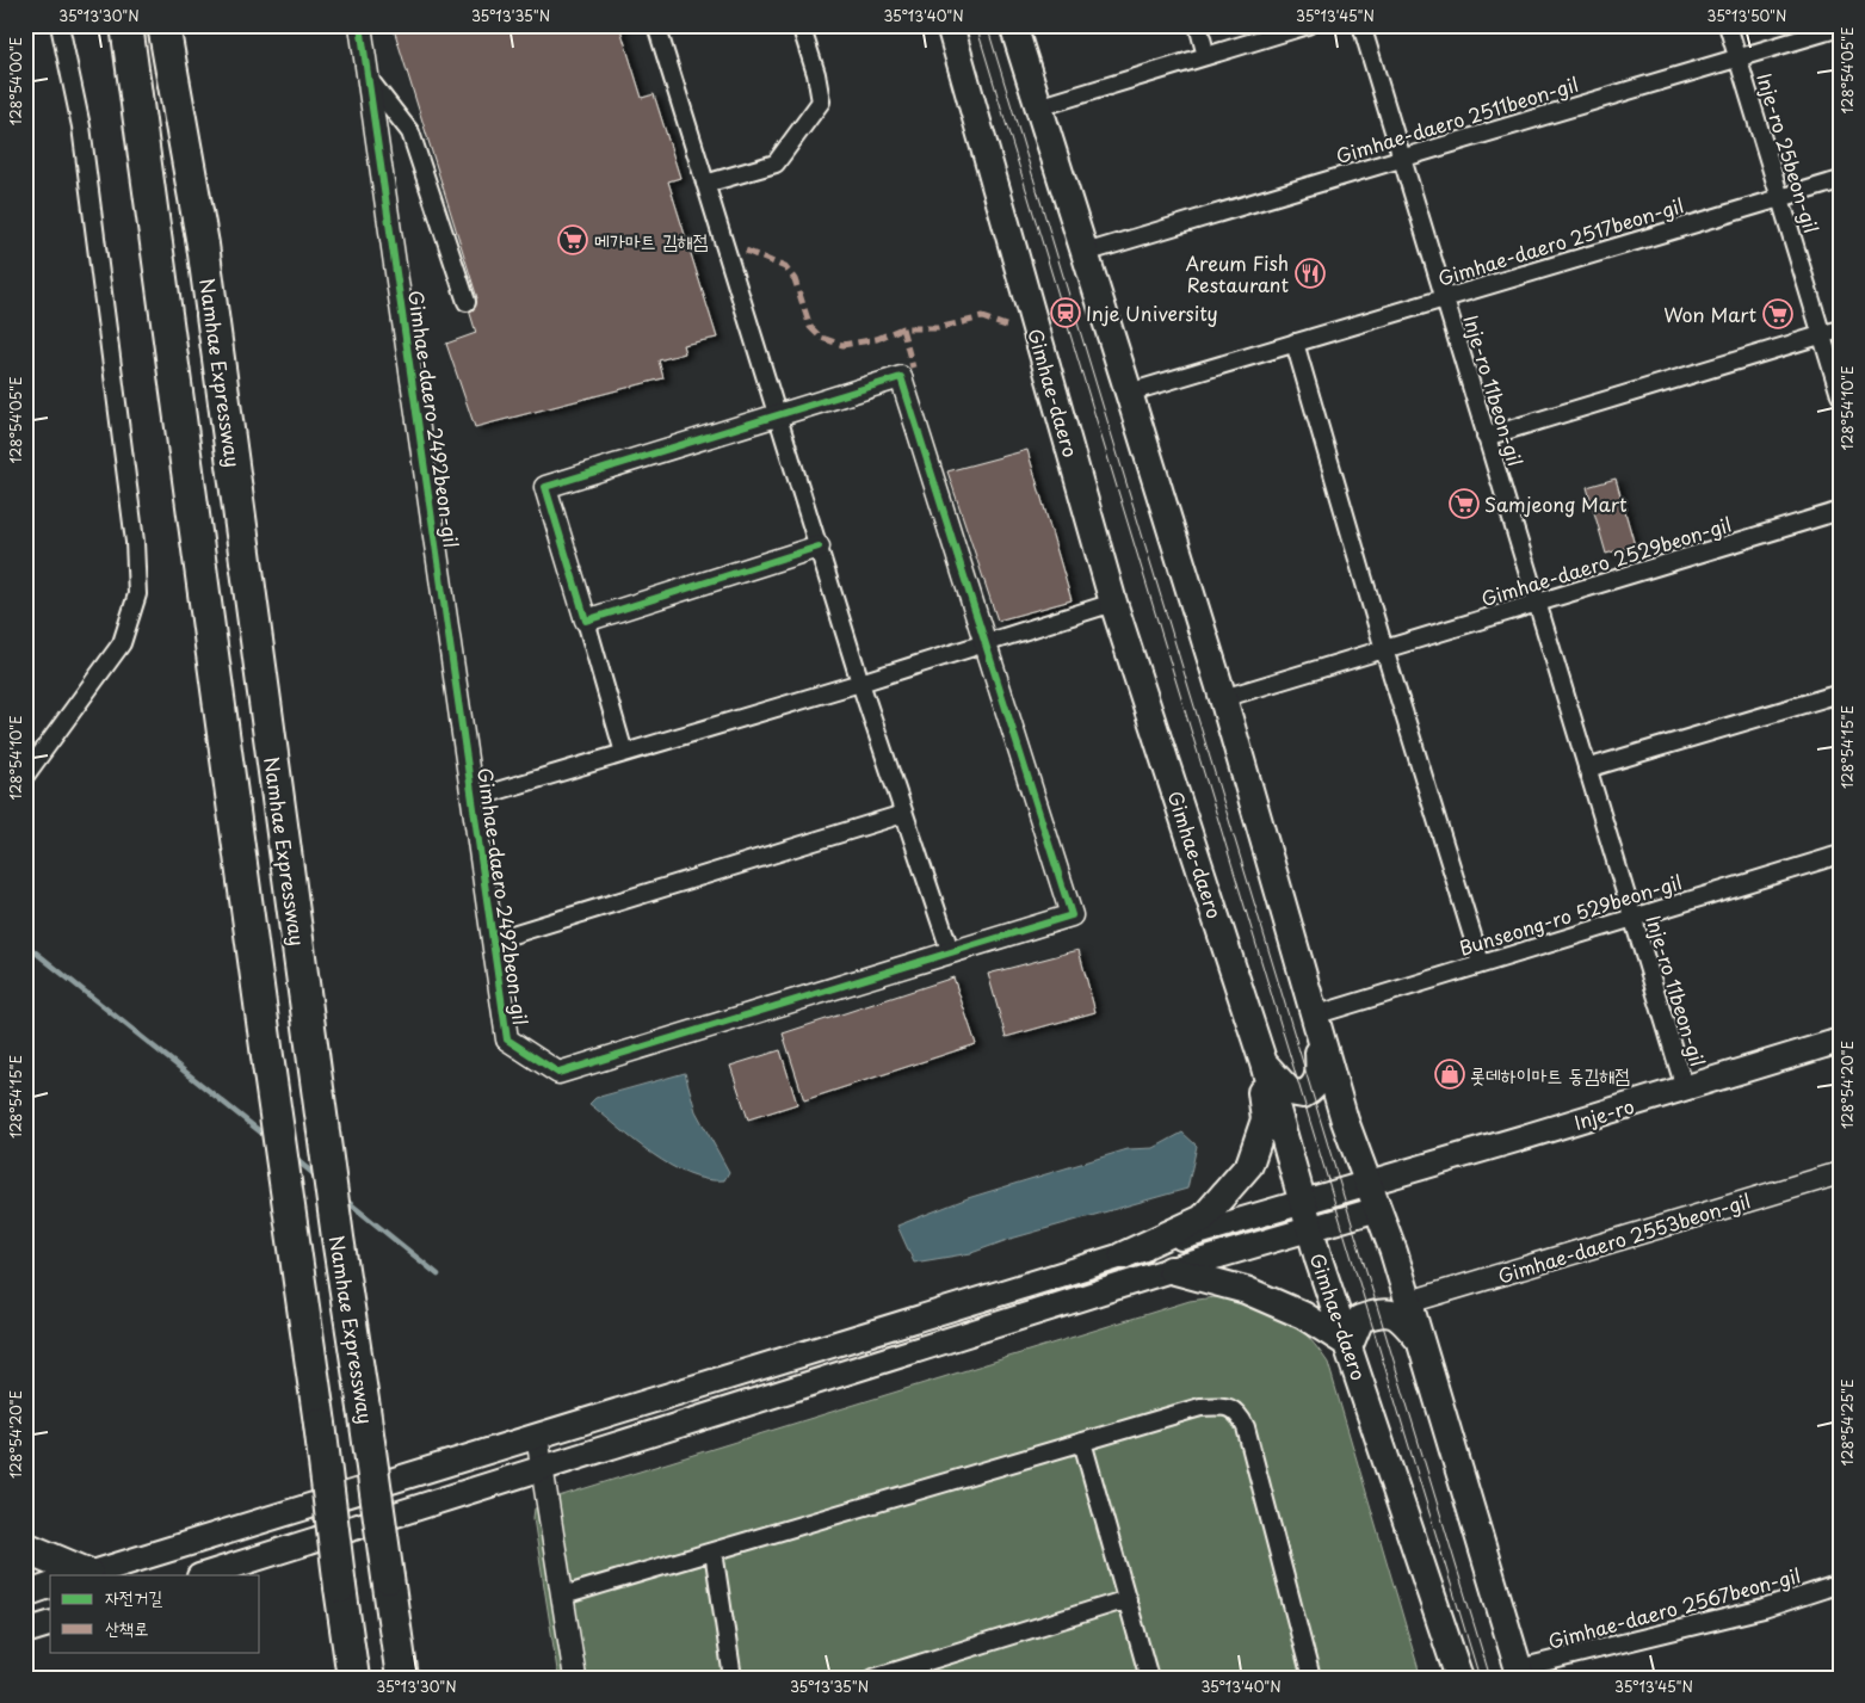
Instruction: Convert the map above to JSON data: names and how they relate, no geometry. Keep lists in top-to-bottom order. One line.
{"streets":{"highway":["Namhae Expressway"],"main road":["Gimhae-daero","Inje-ro"],"street":["Gimhae-daero 2511beon-gil","Inje-ro 25beon-gil","Gimhae-daero 2517beon-gil","Inje-ro 11beon-gil","Gimhae-daero 2492beon-gil","Gimhae-daero 2529beon-gil","Bunseong-ro 529beon-gil","Gimhae-daero 2553beon-gil","Gimhae-daero 2567beon-gil"]},"crossings":[["Gimhae-daero 2511beon-gil","Inje-ro 25beon-gil"],["Gimhae-daero 2511beon-gil","Inje-ro 11beon-gil"],["Inje-ro 25beon-gil","Gimhae-daero 2517beon-gil"],["Gimhae-daero 2517beon-gil","Inje-ro 11beon-gil"],["Inje-ro 11beon-gil","Gimhae-daero 2529beon-gil"],["Inje-ro 11beon-gil","Bunseong-ro 529beon-gil"],["Inje-ro 11beon-gil","Inje-ro"],["Gimhae-daero","Inje-ro"]],"places":{"supermarket":["메가마트 김해점","Won Mart","Samjeong Mart"],"restaurant":["Areum Fish Restaurant"],"station":["Inje University"],"shop":["롯데하이마트 동김해점"]},"legend":["자전거길","산책로"],"coordinates":["35°13'30\"N","35°13'35\"N","35°13'40\"N","35°13'45\"N","35°13'50\"N","128°54'05\"E","128°54'00\"E","128°54'10\"E","128°54'15\"E","128°54'20\"E","128°54'25\"E"]}
